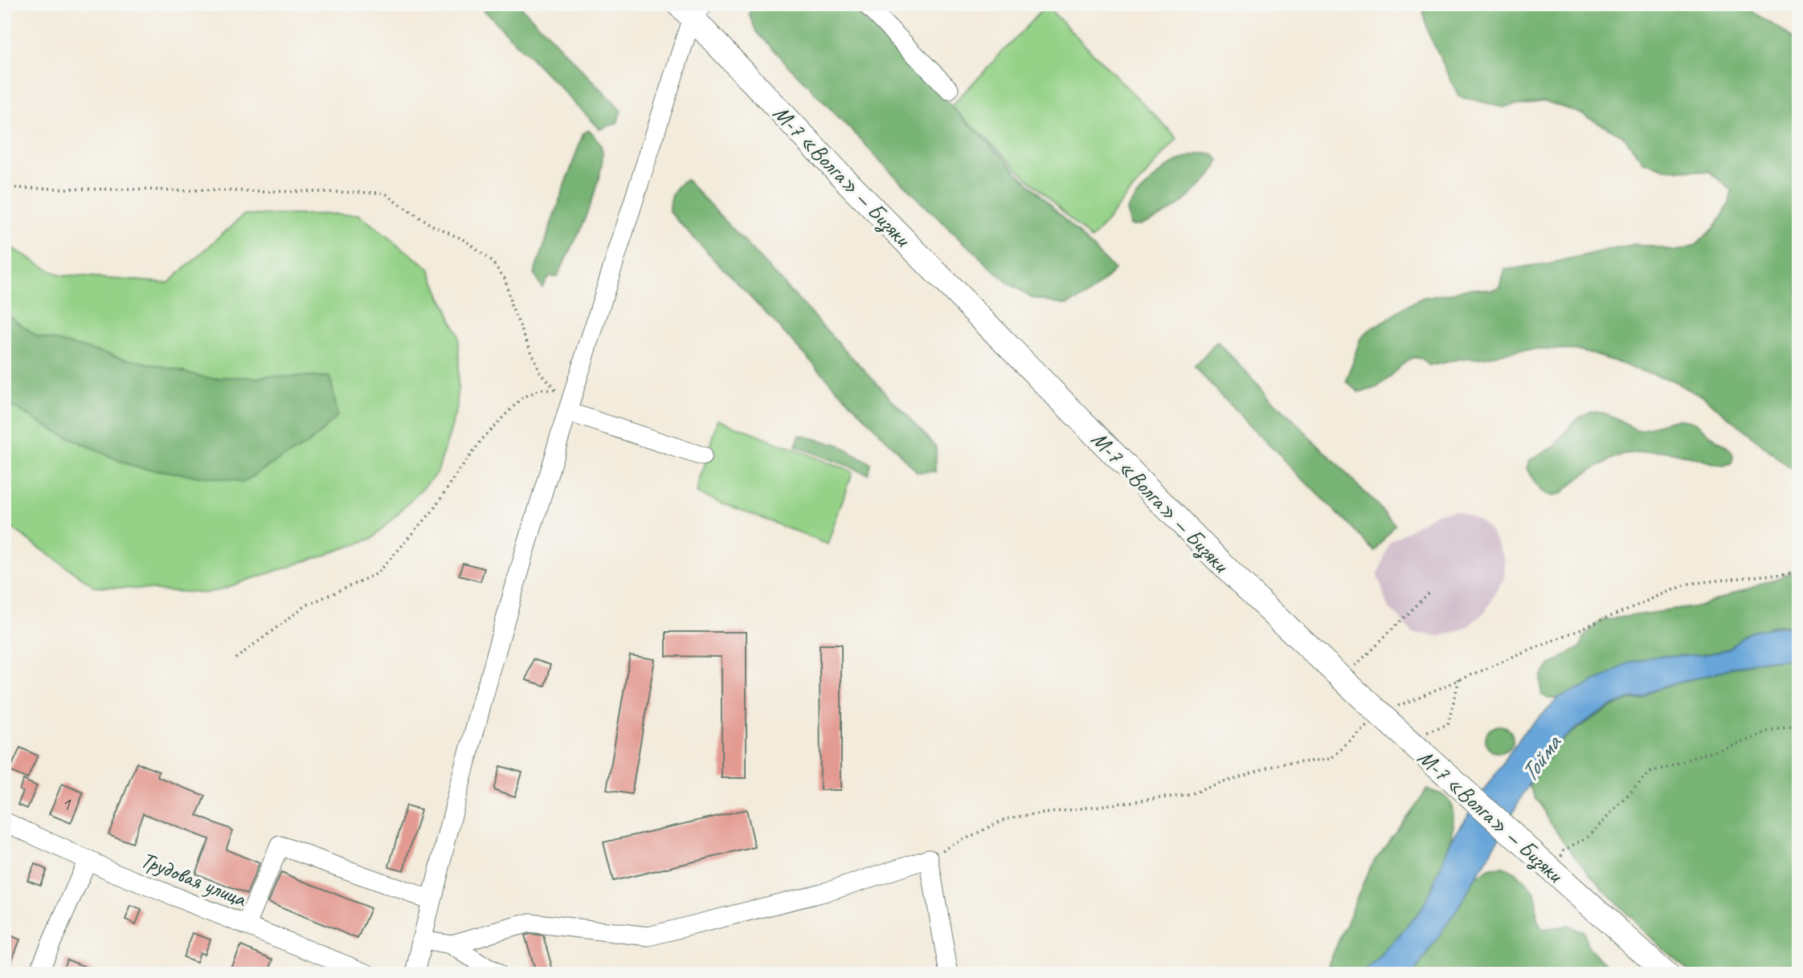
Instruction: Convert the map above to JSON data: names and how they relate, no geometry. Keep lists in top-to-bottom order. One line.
{"streets":{"main road":["М-7 «Волга» — Бизяки"],"street":["Трудовая улица"]},"water":["Тойма"],"house_numbers":["1"]}
